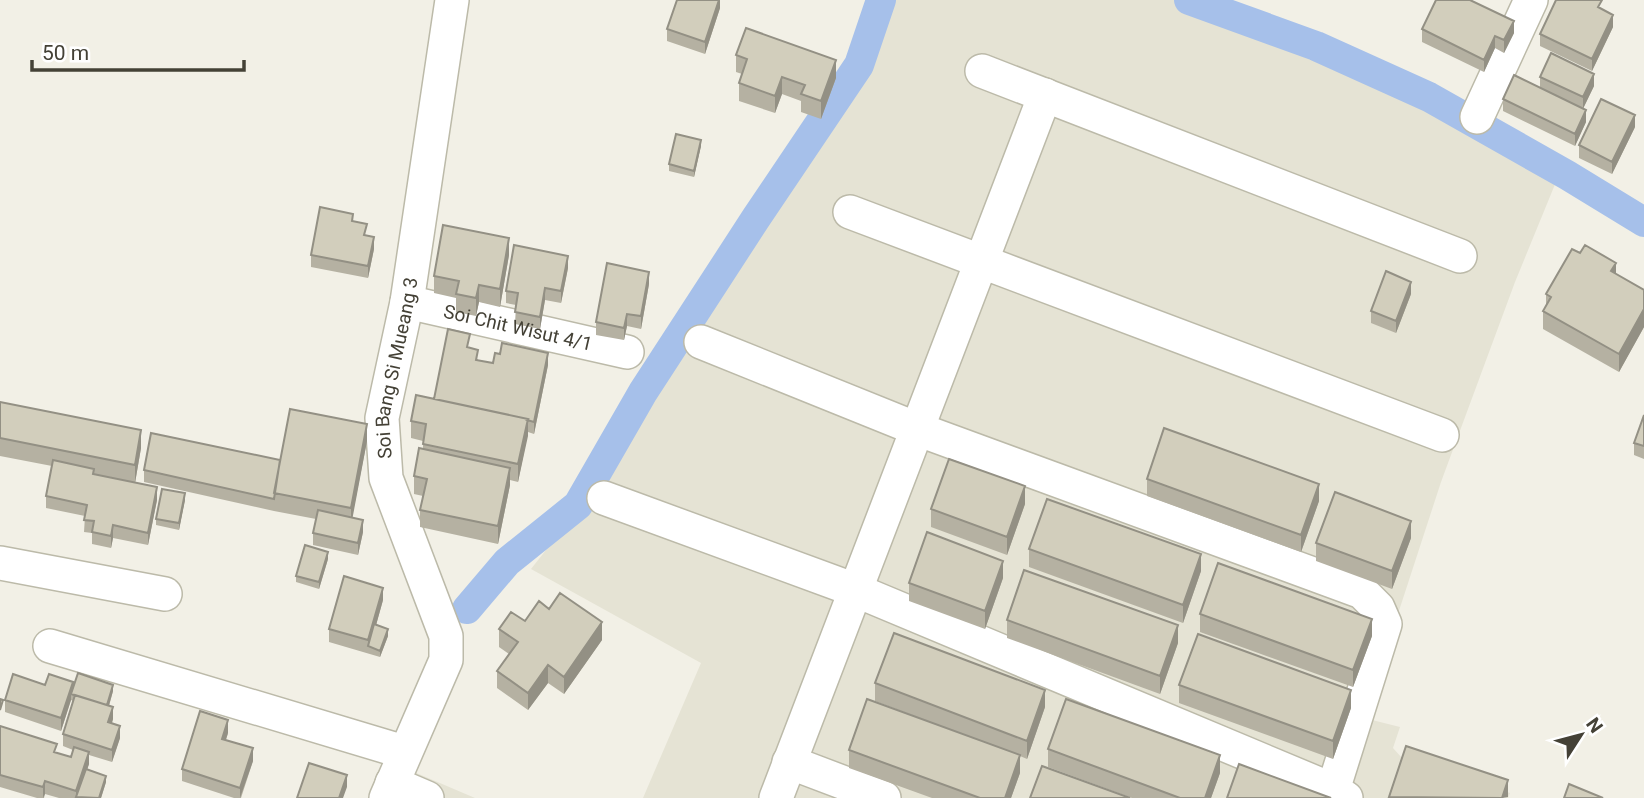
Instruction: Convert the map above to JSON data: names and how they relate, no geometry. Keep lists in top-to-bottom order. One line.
{"streets":{"street":["Soi Chit Wisut 4/1","Soi Bang Si Mueang 3"]},"crossings":[["Soi Chit Wisut 4/1","Soi Bang Si Mueang 3"]],"scale_bar":"50 m","north":"top right"}
